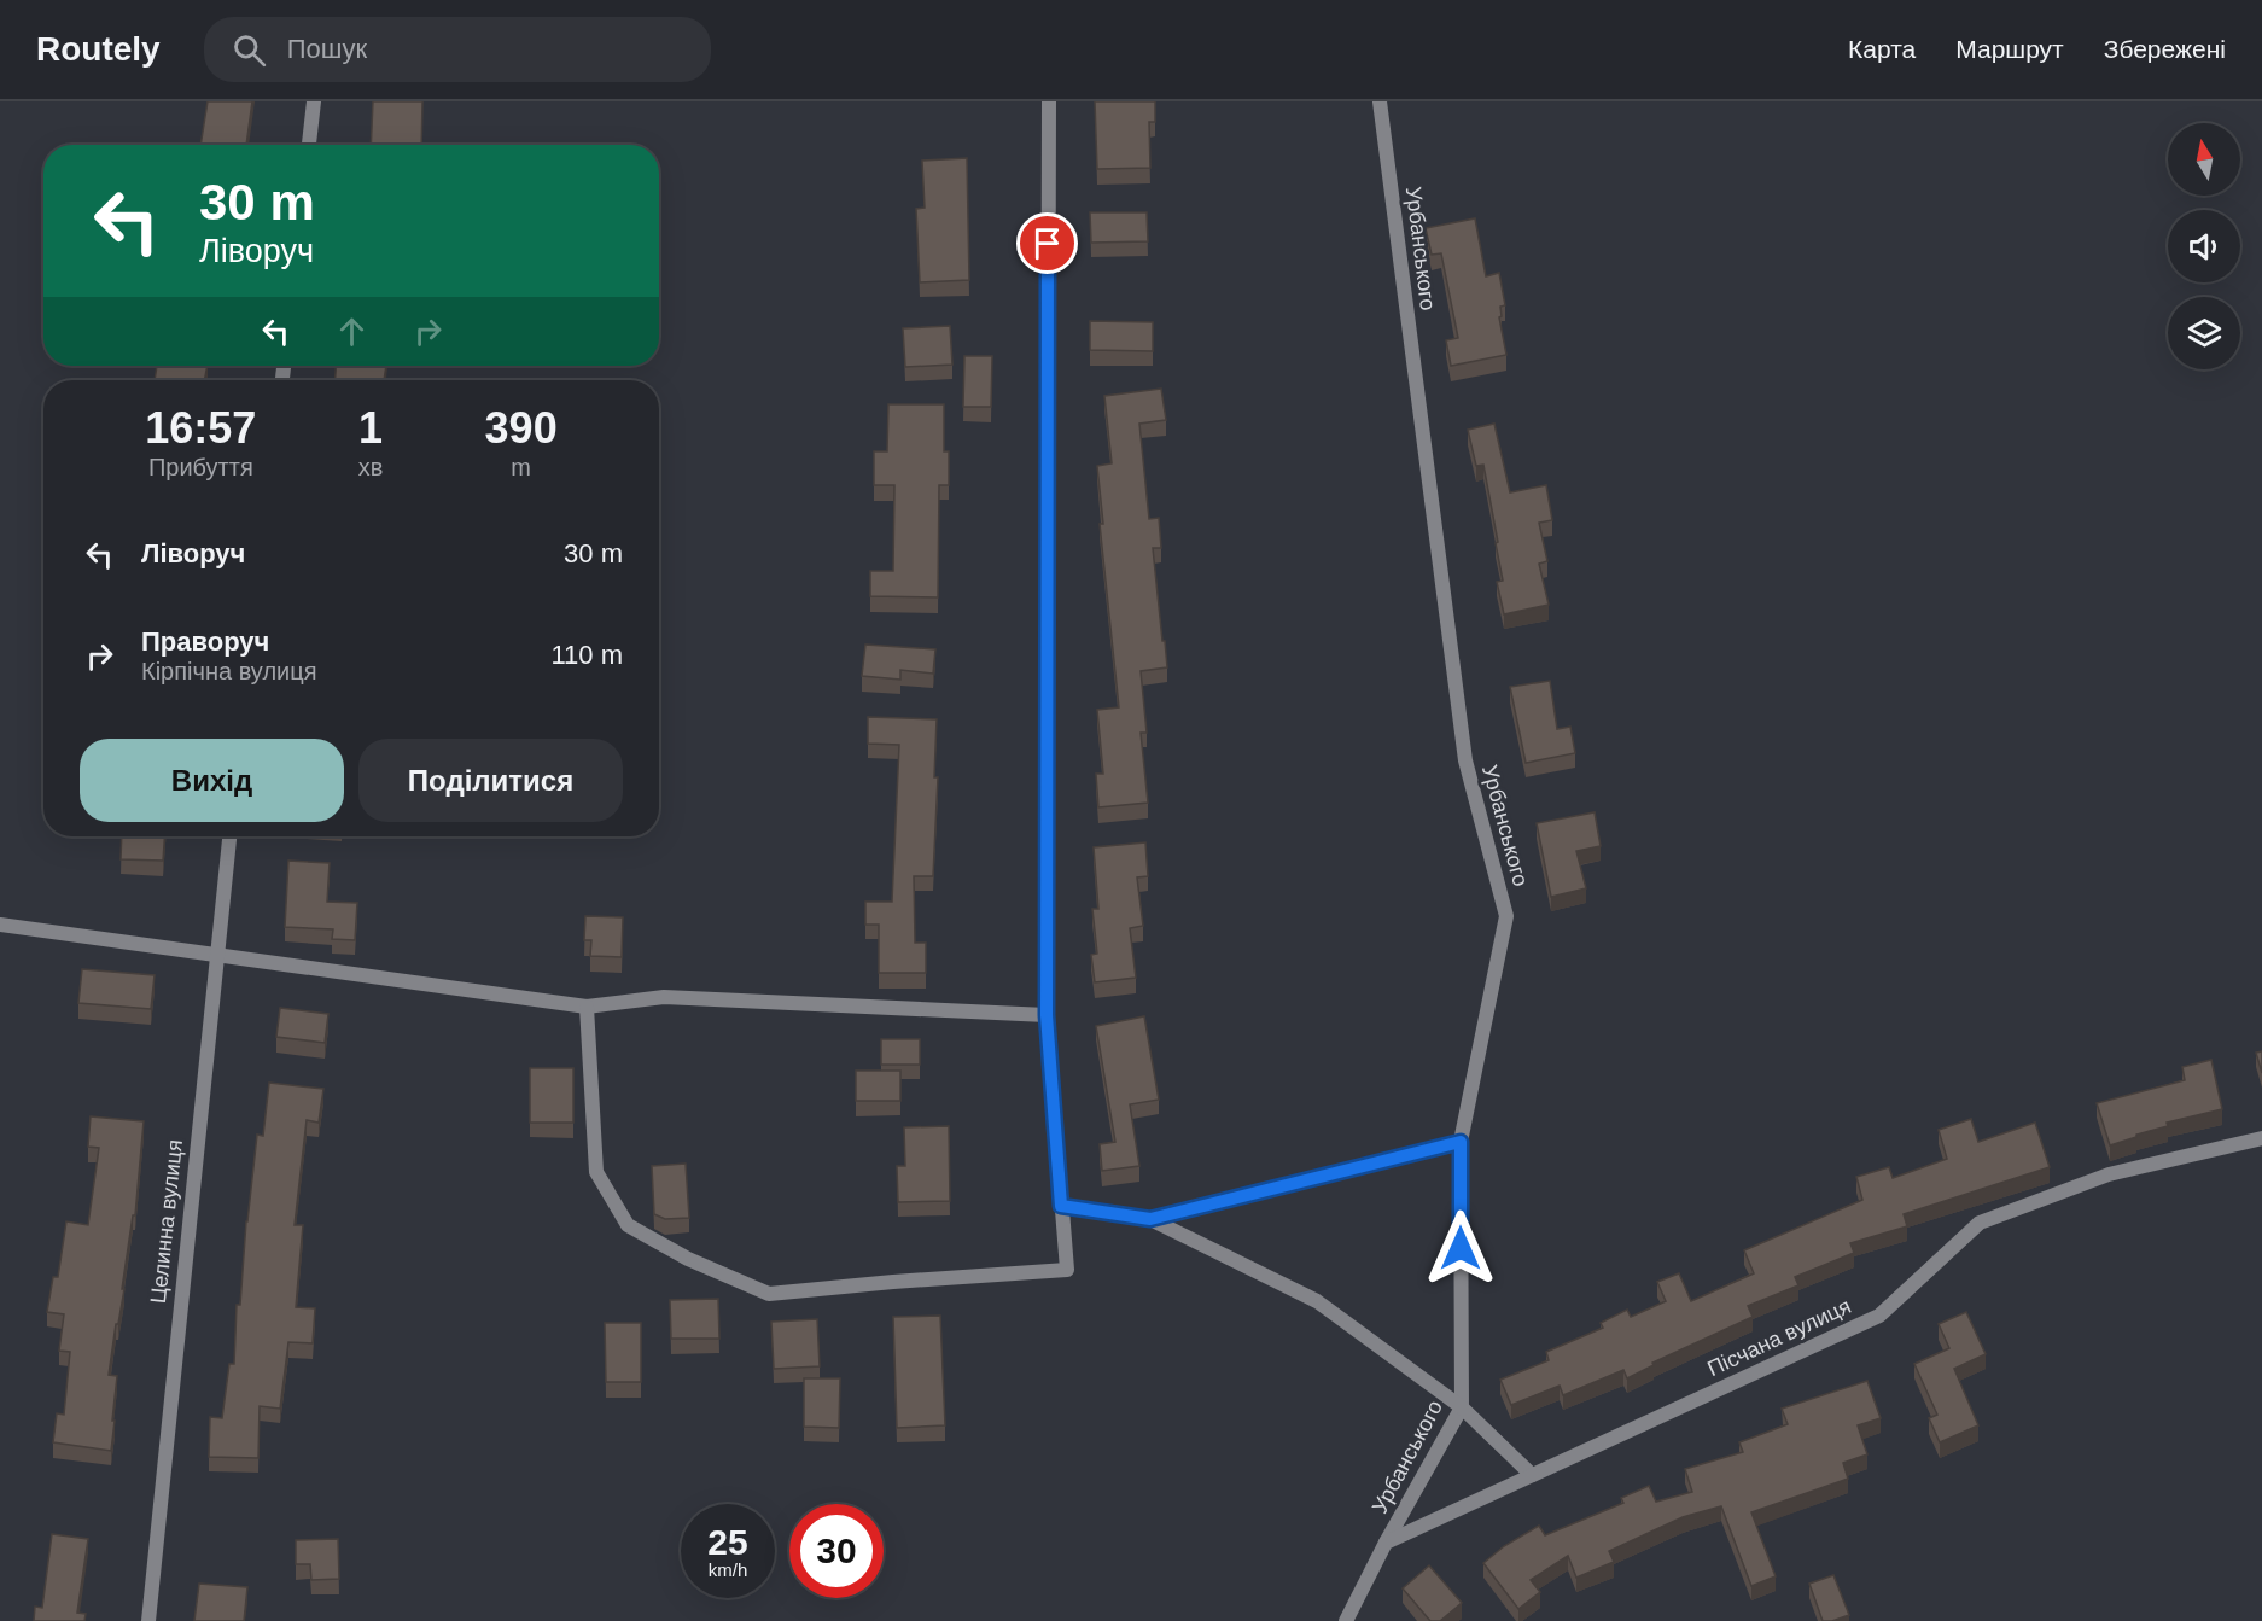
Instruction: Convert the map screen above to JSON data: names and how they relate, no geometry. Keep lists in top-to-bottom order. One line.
{"streets":{"street":["Урбанського","Целинна вулиця","Пiсчана вулиця"]},"crossings":[["Урбанського","Пiсчана вулиця"]],"north":"top","page":{"header":"Routely","search":"Пошук","nav":["Карта","Маршрут","Збережені"],"turn":["30 m","Ліворуч"],"eta":["16:57","Прибуття","1","хв","390","m"],"list":[{"name":"Ліворуч","value":"30 m"},{"name":"Праворуч","note":"Кiрпiчна вулиця","value":"110 m"}],"buttons":["Вихід","Поділитися"],"speed":"25 km/h","limit":"30"}}
